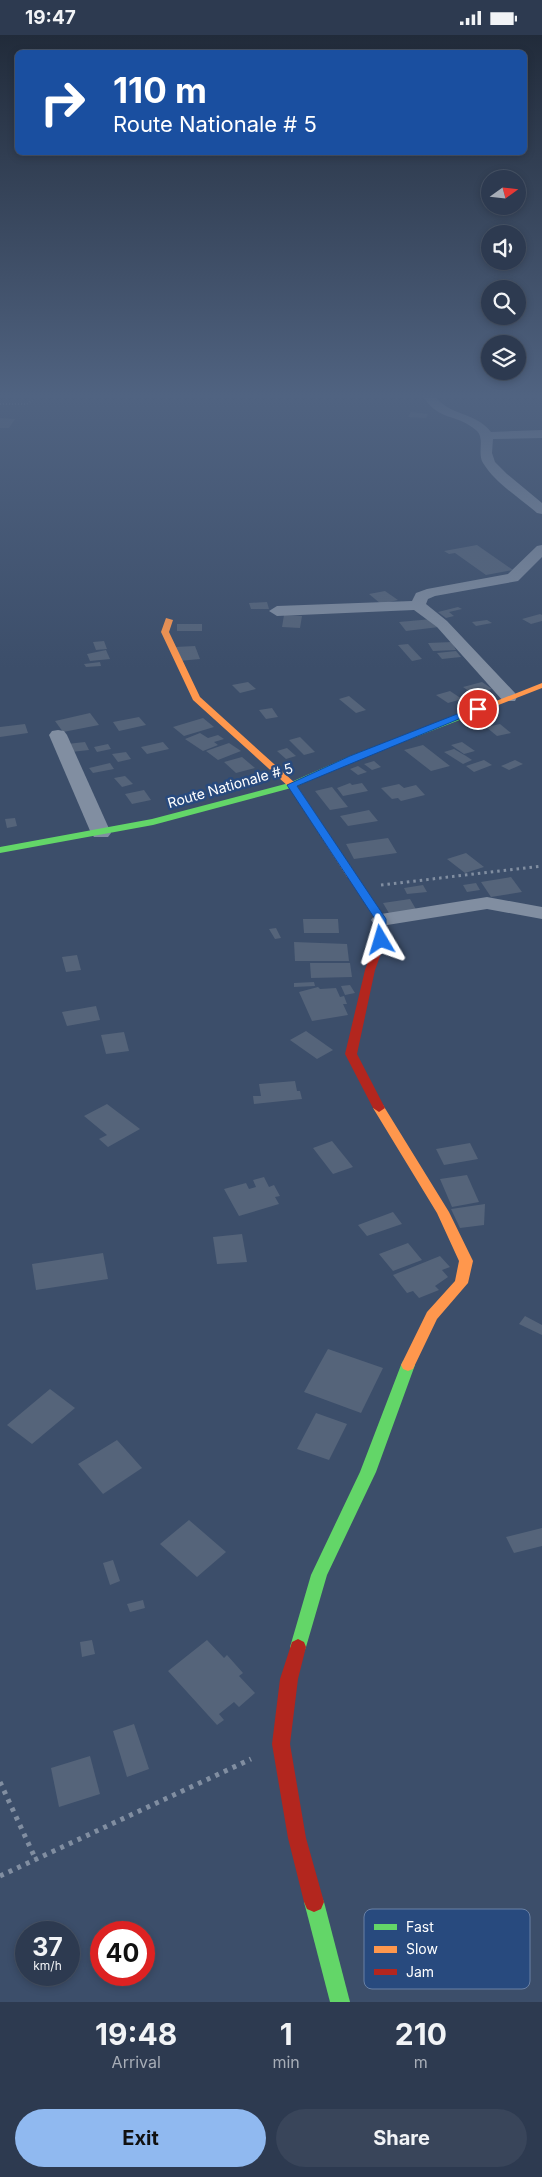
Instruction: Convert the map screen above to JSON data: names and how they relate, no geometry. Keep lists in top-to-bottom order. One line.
{"streets":{"street":["Route Nationale # 5"]},"legend":["Fast","Slow","Jam"],"north":"right","page":{"status":"19:47","turn":["110 m","Route Nationale # 5"],"speed":"37 km/h","limit":"40","eta":["19:48","Arrival","1","min","210","m"],"buttons":["Exit","Share"]}}
